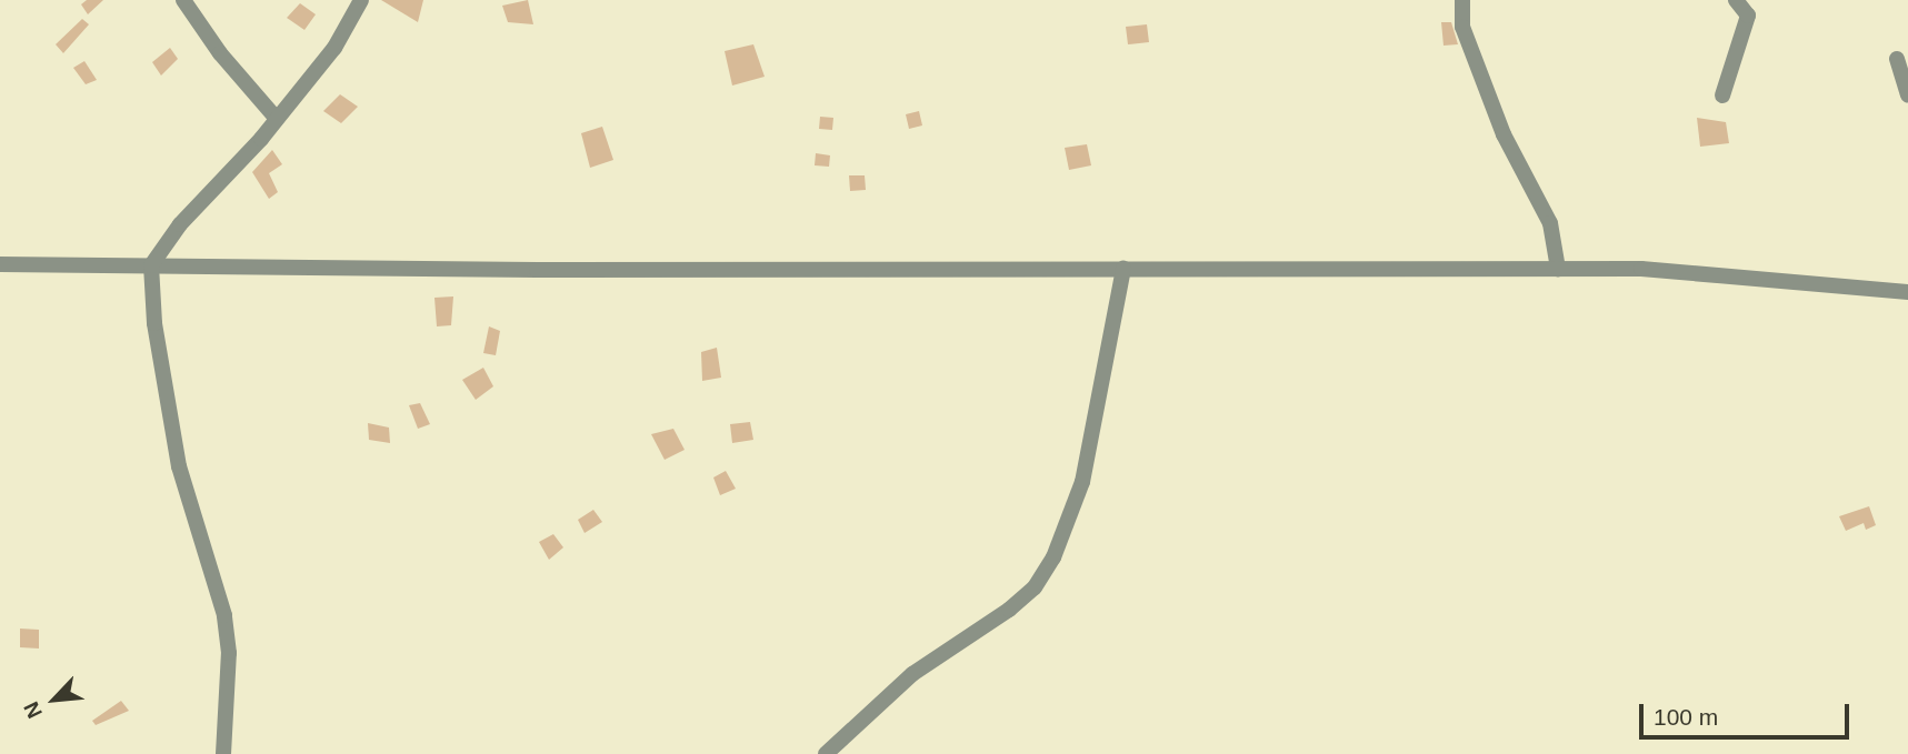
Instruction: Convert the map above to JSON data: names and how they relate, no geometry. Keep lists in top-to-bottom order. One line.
{"scale_bar":"100 m","north":"bottom left"}
